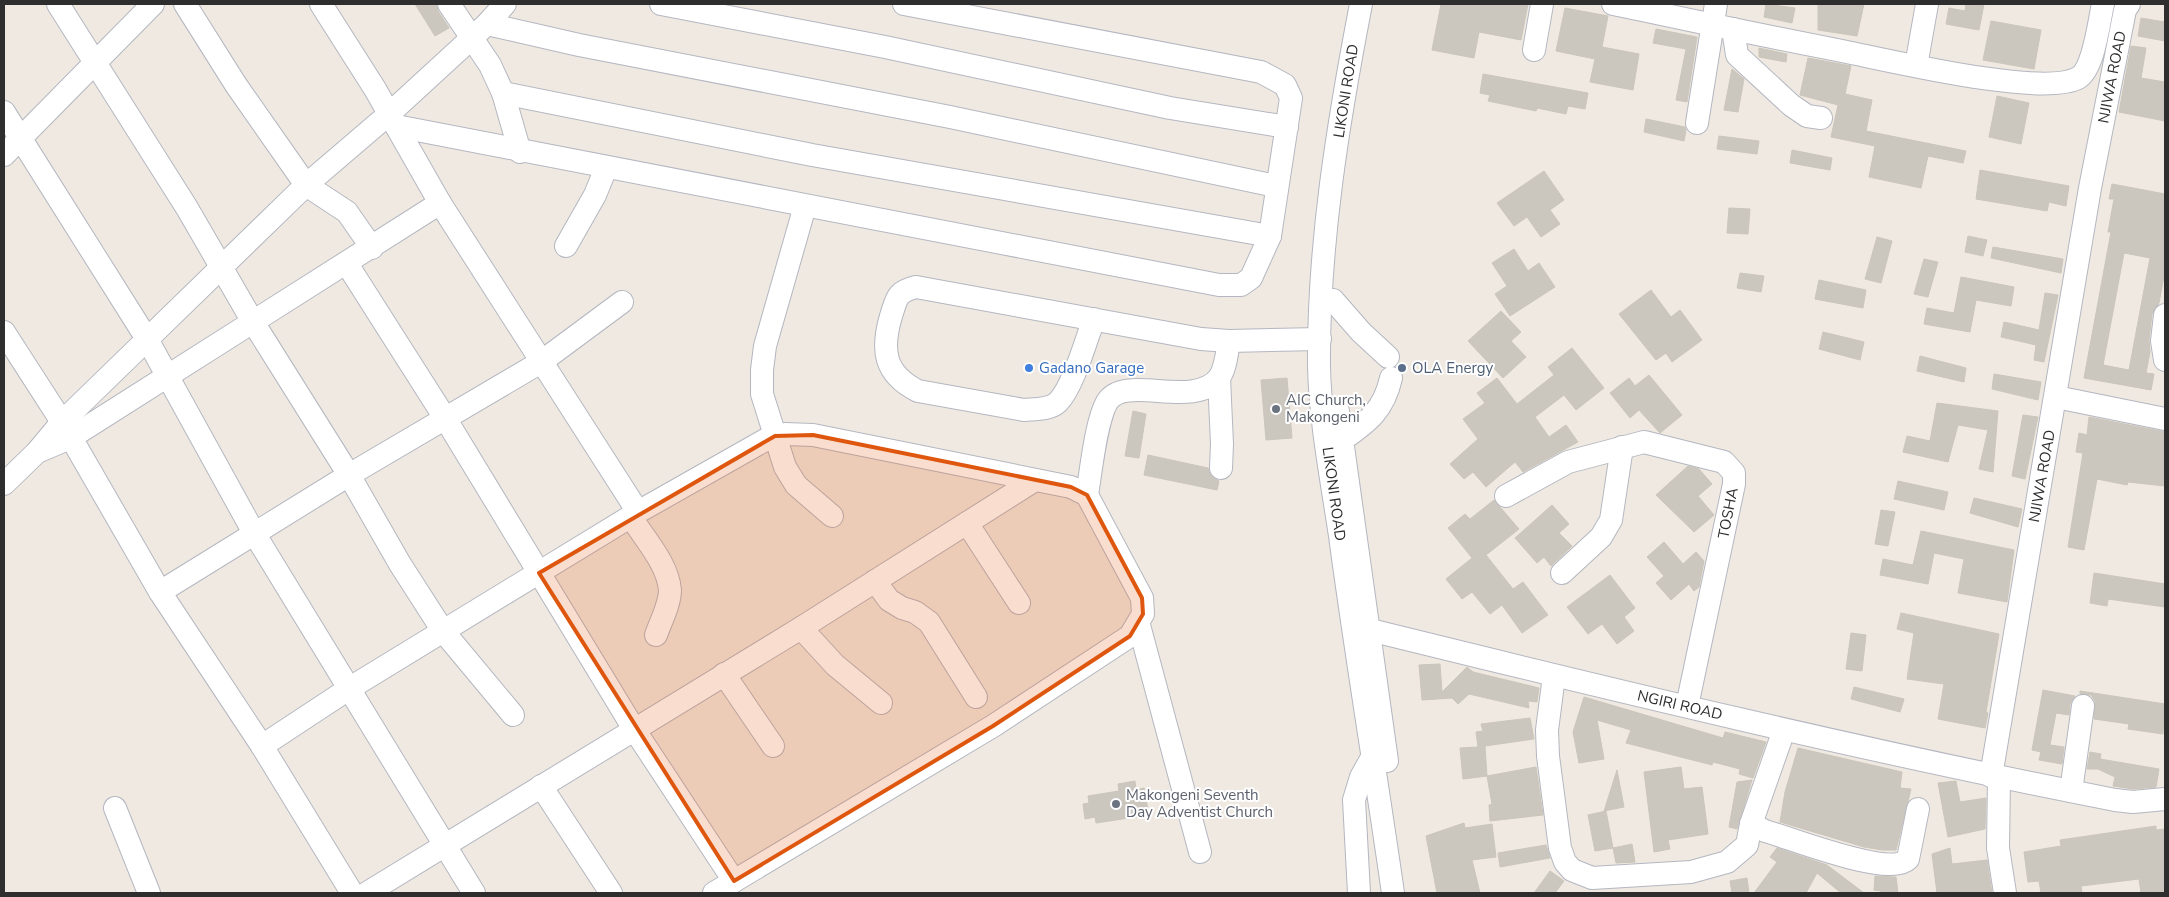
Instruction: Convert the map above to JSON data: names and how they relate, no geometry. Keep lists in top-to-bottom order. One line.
{"streets":{"street":["NJIWA ROAD","LIKONI ROAD","TOSHA","NGIRI ROAD"]},"crossings":[["NJIWA ROAD","NGIRI ROAD"],["LIKONI ROAD","NGIRI ROAD"],["TOSHA","NGIRI ROAD"]],"places":["Gadano Garage","OLA Energy","AIC Church, Makongeni","Makongeni Seventh Day Adventist Church"]}
